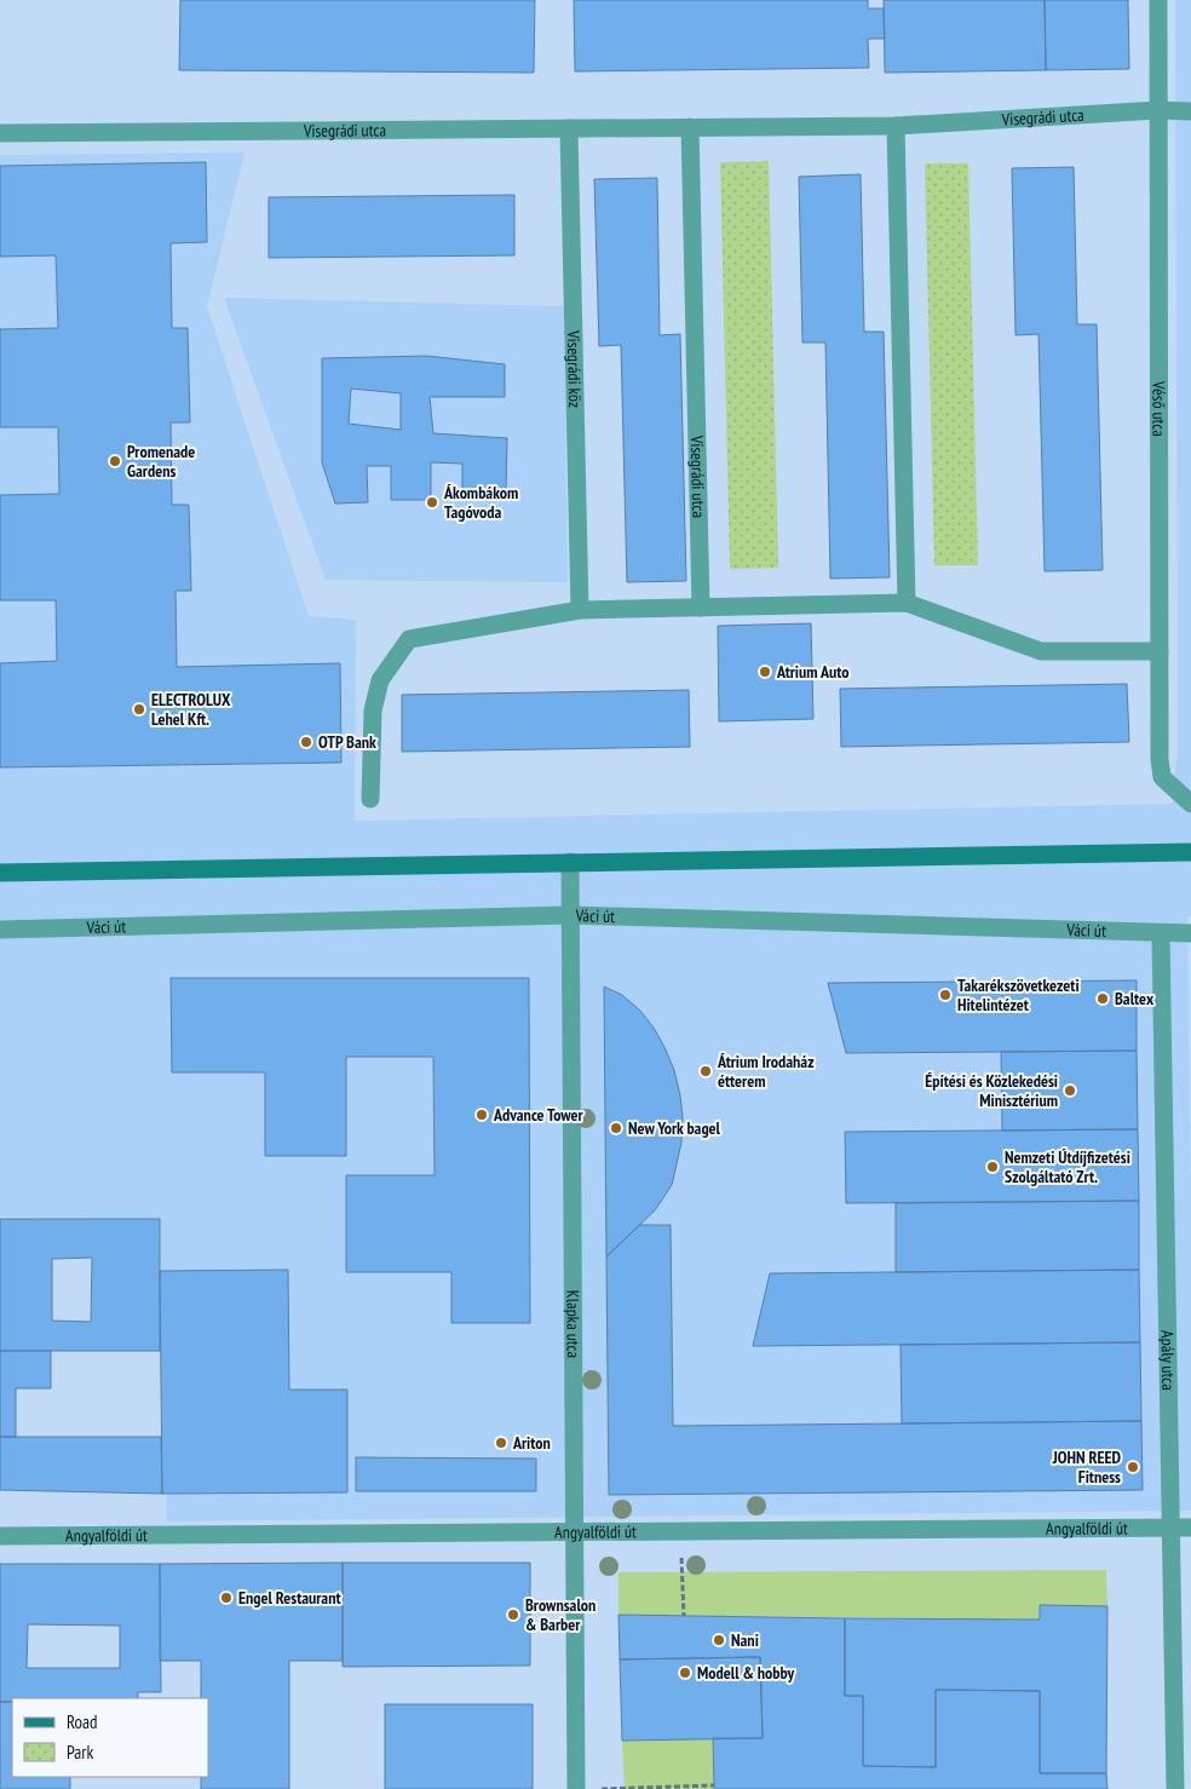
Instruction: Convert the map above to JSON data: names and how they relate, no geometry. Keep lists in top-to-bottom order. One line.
{"streets":{"street":["Visegrádi utca","Visegrádi köz","Véső utca","Váci út","Klapka utca","Apály utca","Angyalföldi út"]},"crossings":[["Visegrádi utca","Visegrádi köz"],["Visegrádi utca","Véső utca"],["Váci út","Klapka utca"],["Váci út","Apály utca"],["Klapka utca","Angyalföldi út"],["Apály utca","Angyalföldi út"]],"places":["Promenade Gardens","Ákombákom Tagóvoda","Atrium Auto","ELECTROLUX Lehel Kft.","OTP Bank","Takarékszövetkezeti Hitelintézet","Baltex","Átrium Irodaház étterem","Építési és Közlekedési Minisztérium","Advance Tower","New York bagel","Nemzeti Útdíjfizetési Szolgáltató Zrt.","Ariton","JOHN REED Fitness","Engel Restaurant","Brownsalon & Barber","Nani","Modell & hobby"],"legend":["Road","Park"]}
